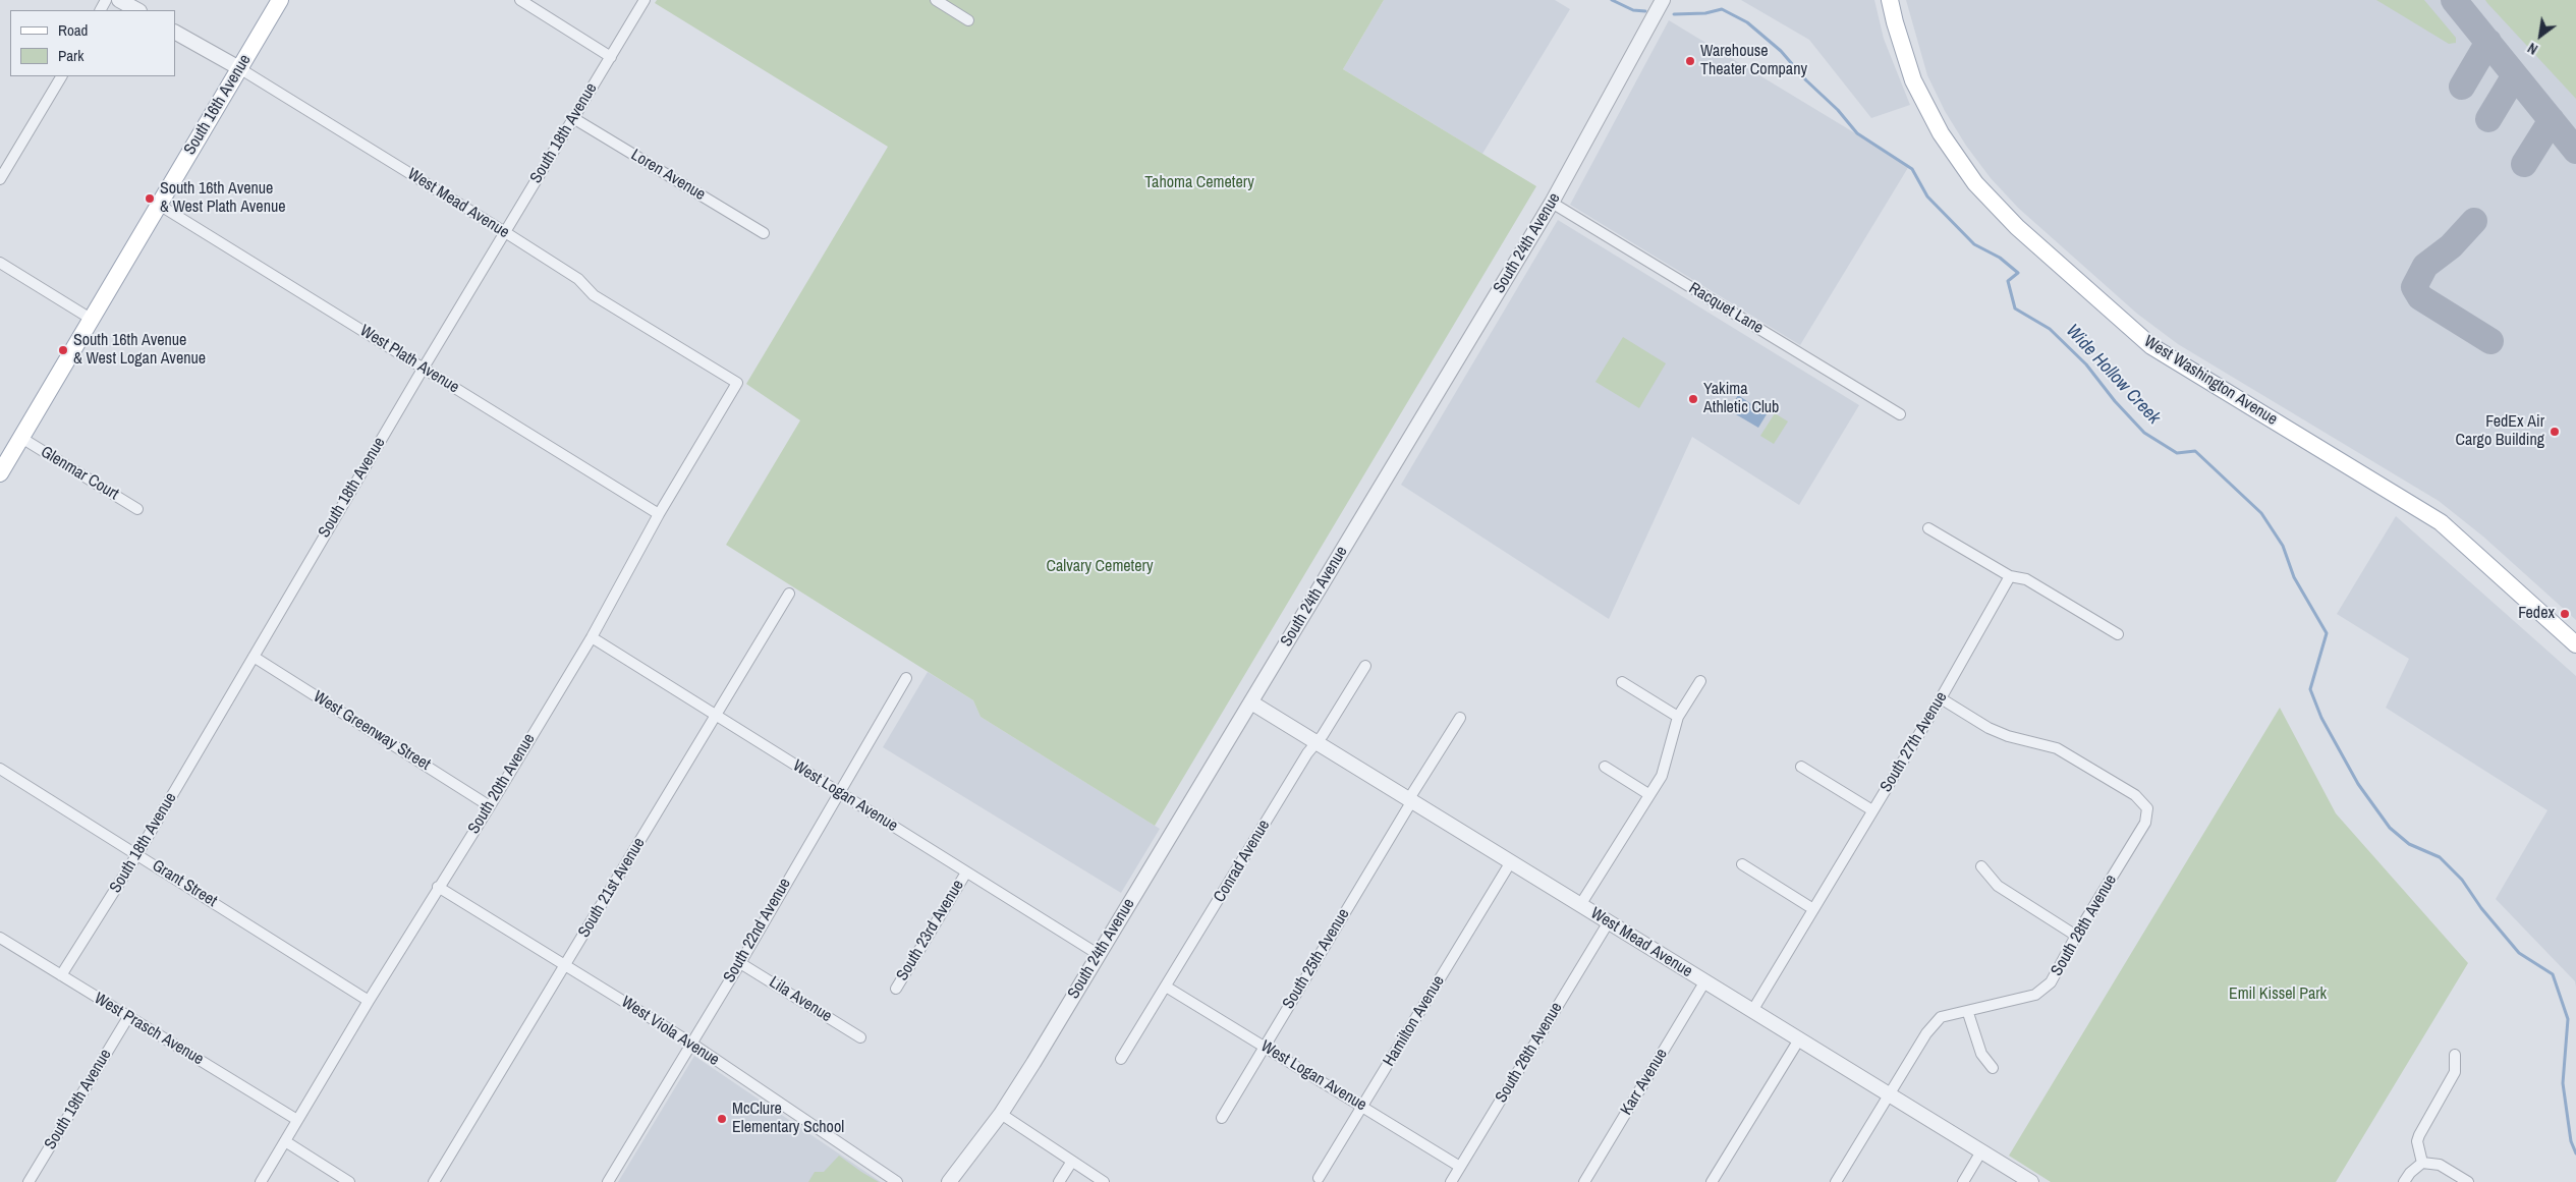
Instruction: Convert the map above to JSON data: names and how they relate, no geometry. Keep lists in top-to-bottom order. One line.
{"streets":{"main road":["South 16th Avenue","West Washington Avenue"],"street":["South 18th Avenue","Loren Avenue","West Mead Avenue","South 24th Avenue","Racquet Lane","West Plath Avenue","Glenmar Court","West Greenway Street","South 27th Avenue","South 20th Avenue","West Logan Avenue","Conrad Avenue","Grant Street","South 21st Avenue","South 28th Avenue","South 22nd Avenue","South 23rd Avenue","South 25th Avenue","Lila Avenue","Hamilton Avenue","West Prasch Avenue","West Viola Avenue","South 26th Avenue","Karr Avenue","South 19th Avenue"]},"crossings":[["South 16th Avenue","West Mead Avenue"],["South 16th Avenue","West Plath Avenue"],["South 16th Avenue","Glenmar Court"],["South 18th Avenue","Loren Avenue"],["South 18th Avenue","West Mead Avenue"],["South 18th Avenue","West Plath Avenue"],["South 18th Avenue","West Greenway Street"],["South 18th Avenue","Grant Street"],["South 18th Avenue","West Prasch Avenue"],["West Mead Avenue","South 24th Avenue"],["West Mead Avenue","South 27th Avenue"],["West Mead Avenue","South 20th Avenue"],["West Mead Avenue","Conrad Avenue"],["West Mead Avenue","South 28th Avenue"],["West Mead Avenue","South 25th Avenue"],["West Mead Avenue","Hamilton Avenue"],["West Mead Avenue","South 26th Avenue"],["West Mead Avenue","Karr Avenue"],["South 24th Avenue","Racquet Lane"],["South 24th Avenue","West Logan Avenue"],["West Plath Avenue","South 20th Avenue"],["West Greenway Street","South 20th Avenue"],["South 27th Avenue","South 28th Avenue"],["South 20th Avenue","West Logan Avenue"],["South 20th Avenue","Grant Street"],["South 20th Avenue","West Prasch Avenue"],["South 20th Avenue","West Viola Avenue"],["West Logan Avenue","Conrad Avenue"],["West Logan Avenue","South 21st Avenue"],["West Logan Avenue","South 22nd Avenue"],["West Logan Avenue","South 23rd Avenue"],["West Logan Avenue","South 25th Avenue"],["West Logan Avenue","Hamilton Avenue"],["West Logan Avenue","South 26th Avenue"],["South 21st Avenue","West Viola Avenue"],["South 22nd Avenue","Lila Avenue"],["South 22nd Avenue","West Viola Avenue"],["West Prasch Avenue","South 19th Avenue"]],"water":["Wide Hollow Creek"],"parks":["Tahoma Cemetery","Calvary Cemetery","Emil Kissel Park"],"places":["Warehouse Theater Company","South 16th Avenue & West Plath Avenue","South 16th Avenue & West Logan Avenue","Yakima Athletic Club","FedEx Air Cargo Building","Fedex","McClure Elementary School"],"legend":["Road","Park"],"north":"bottom left"}
